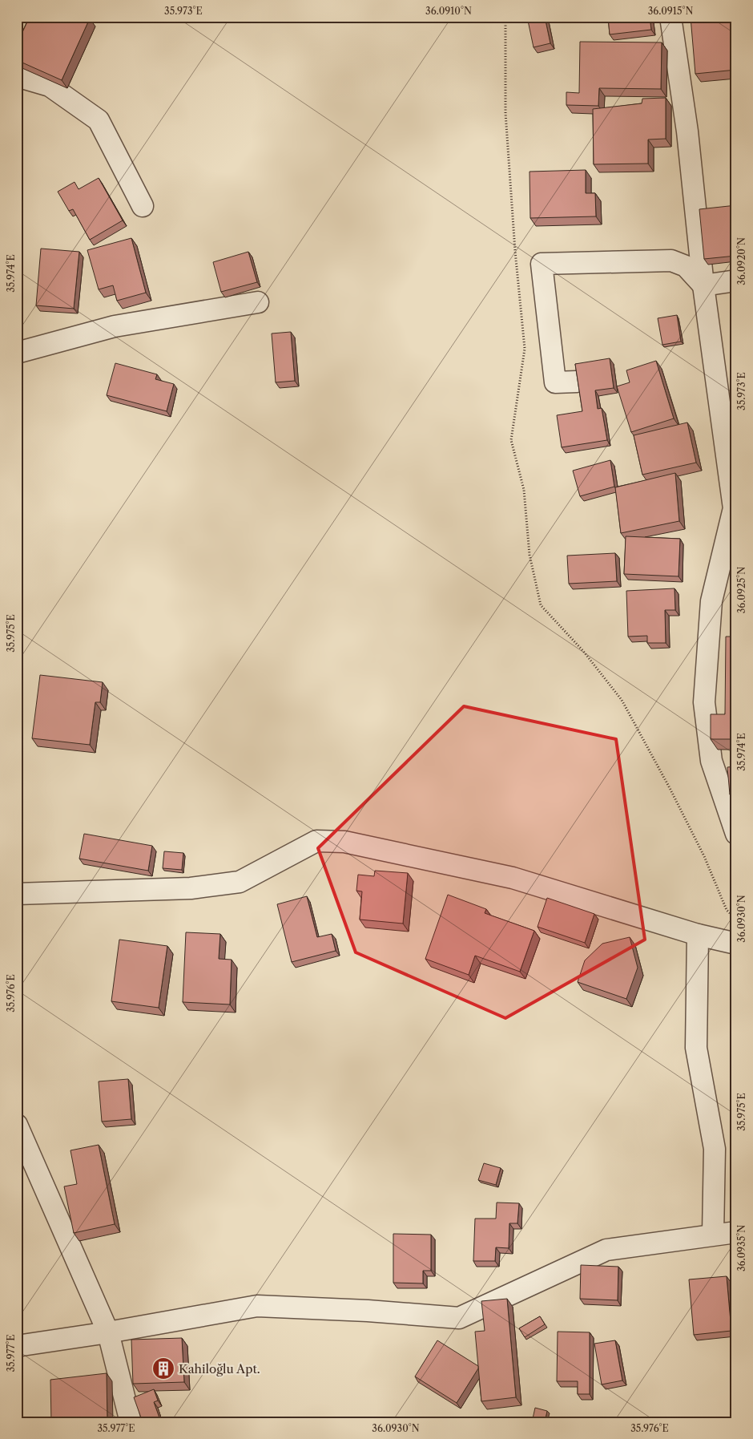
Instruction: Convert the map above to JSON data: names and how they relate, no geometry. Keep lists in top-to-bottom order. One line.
{"places":{"building":["Kahiloğlu Apt."]},"coordinates":["35.973°E","36.0910°N","36.0915°N","36.0920°N","35.974°E","36.0925°N","35.975°E","36.0930°N","35.976°E","36.0935°N","35.977°E"]}
